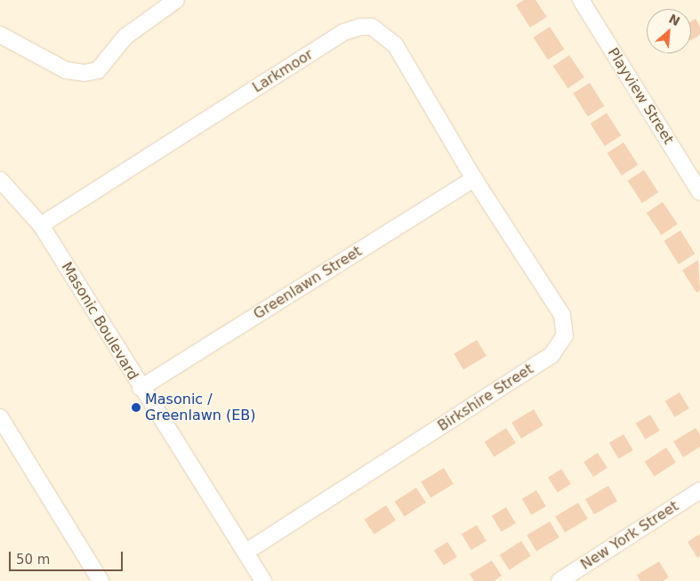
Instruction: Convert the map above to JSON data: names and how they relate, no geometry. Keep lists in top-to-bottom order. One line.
{"streets":{"street":["Larkmoor","Playview Street","Greenlawn Street","Masonic Boulevard","Birkshire Street","New York Street"]},"crossings":[["Larkmoor","Greenlawn Street"],["Larkmoor","Masonic Boulevard"],["Larkmoor","Birkshire Street"],["Greenlawn Street","Masonic Boulevard"],["Greenlawn Street","Birkshire Street"],["Masonic Boulevard","Birkshire Street"]],"places":["Masonic / Greenlawn (EB)"],"scale_bar":"50 m","north":"top right"}
